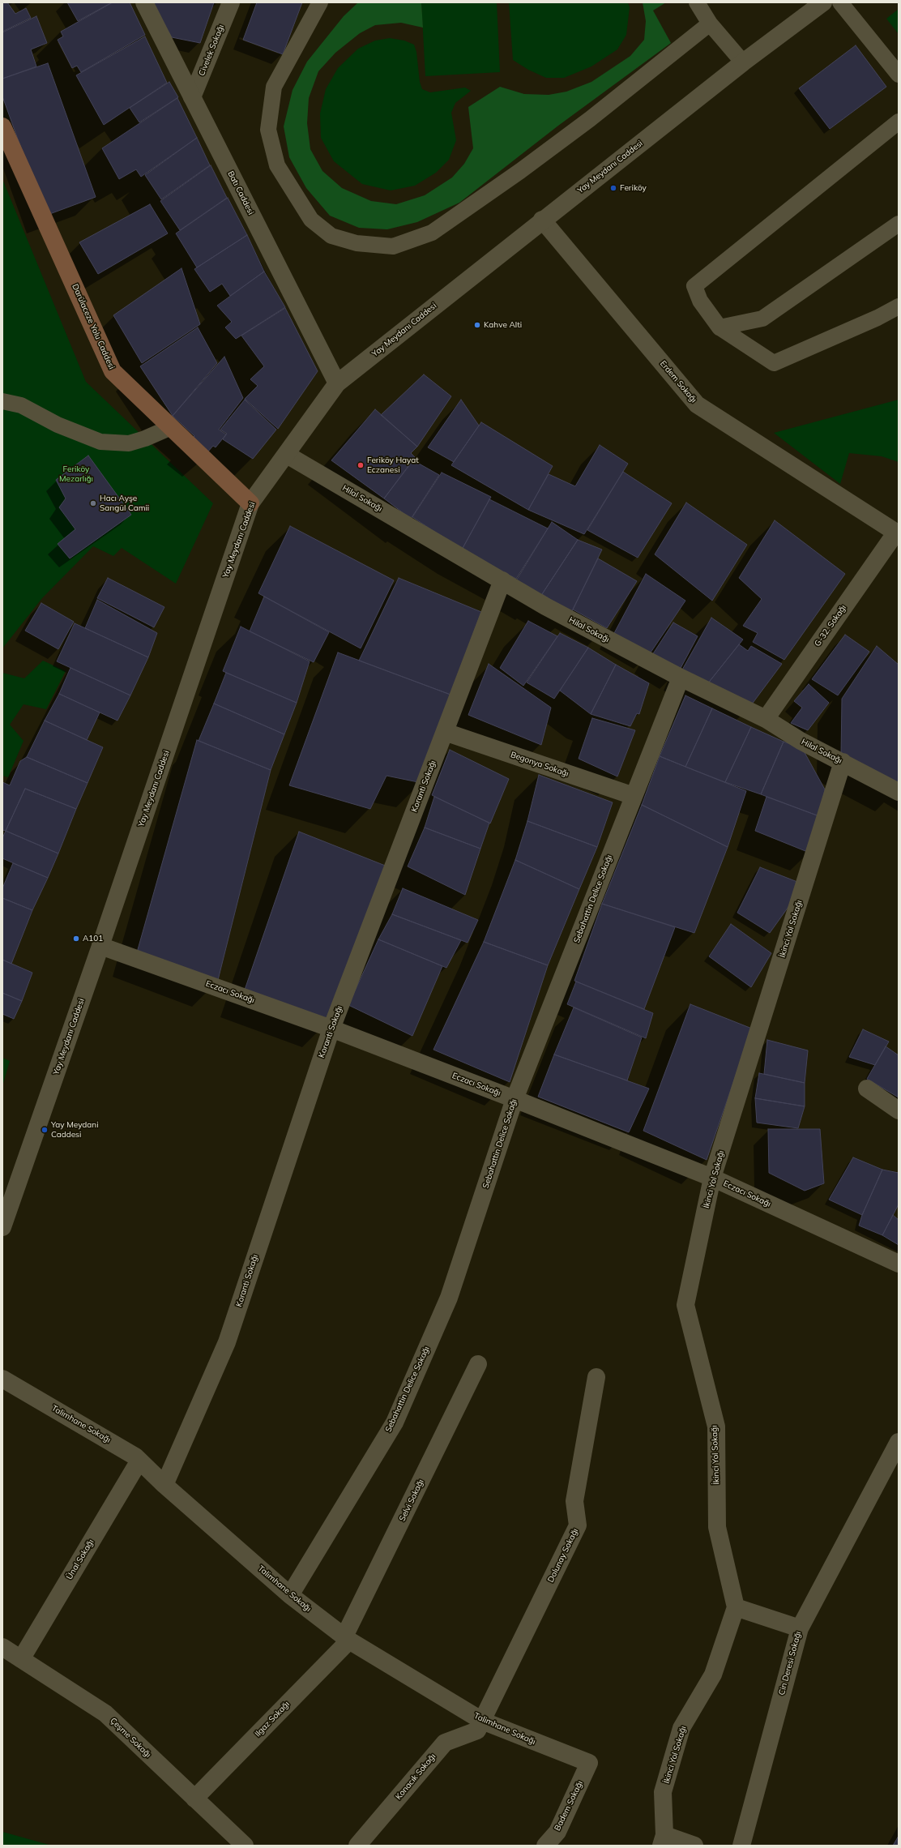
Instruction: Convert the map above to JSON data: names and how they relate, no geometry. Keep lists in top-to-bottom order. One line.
{"streets":{"main road":["Darülaceze Yolu Caddesi"],"street":["Civelek Sokağı","Yay Meydanı Caddesi","Batı Caddesi","Erdem Sokağı","Hilal Sokağı","G-32. Sokağı","Begonya Sokağı","Koranti Sokağı","Sebahattin Delice Sokağı","İkinci Yol Sokağı","Eczacı Sokağı","Talimhane Sokağı","Selvi Sokağı","Dolunay Sokağı","Ünal Sokağı","Cin Deresi Sokağı","Ilgaz Sokağı","Çeşme Sokağı","Konacık Sokağı","Badem Sokağı"]},"crossings":[["Civelek Sokağı","Batı Caddesi"],["Yay Meydanı Caddesi","Batı Caddesi"],["Yay Meydanı Caddesi","Darülaceze Yolu Caddesi"],["Yay Meydanı Caddesi","Erdem Sokağı"],["Yay Meydanı Caddesi","Hilal Sokağı"],["Yay Meydanı Caddesi","Eczacı Sokağı"],["Erdem Sokağı","G-32. Sokağı"],["Hilal Sokağı","G-32. Sokağı"],["Hilal Sokağı","Koranti Sokağı"],["Hilal Sokağı","Sebahattin Delice Sokağı"],["Hilal Sokağı","İkinci Yol Sokağı"],["Begonya Sokağı","Koranti Sokağı"],["Begonya Sokağı","Sebahattin Delice Sokağı"],["Koranti Sokağı","Eczacı Sokağı"],["Koranti Sokağı","Talimhane Sokağı"],["Sebahattin Delice Sokağı","Eczacı Sokağı"],["Sebahattin Delice Sokağı","Talimhane Sokağı"],["İkinci Yol Sokağı","Eczacı Sokağı"],["Talimhane Sokağı","Selvi Sokağı"],["Talimhane Sokağı","Dolunay Sokağı"],["Talimhane Sokağı","Ünal Sokağı"],["Talimhane Sokağı","Ilgaz Sokağı"],["Talimhane Sokağı","Konacık Sokağı"],["Talimhane Sokağı","Badem Sokağı"],["Selvi Sokağı","Ilgaz Sokağı"],["Dolunay Sokağı","Konacık Sokağı"],["Ünal Sokağı","Çeşme Sokağı"],["Ilgaz Sokağı","Çeşme Sokağı"]],"parks":["Feriköy Mezarlığı"],"places":["Feriköy","Kahve Alti","Feriköy Hayat Eczanesi","Hacı Ayşe Sarıgül Camii","A101","Yay Meydani Caddesi"]}
